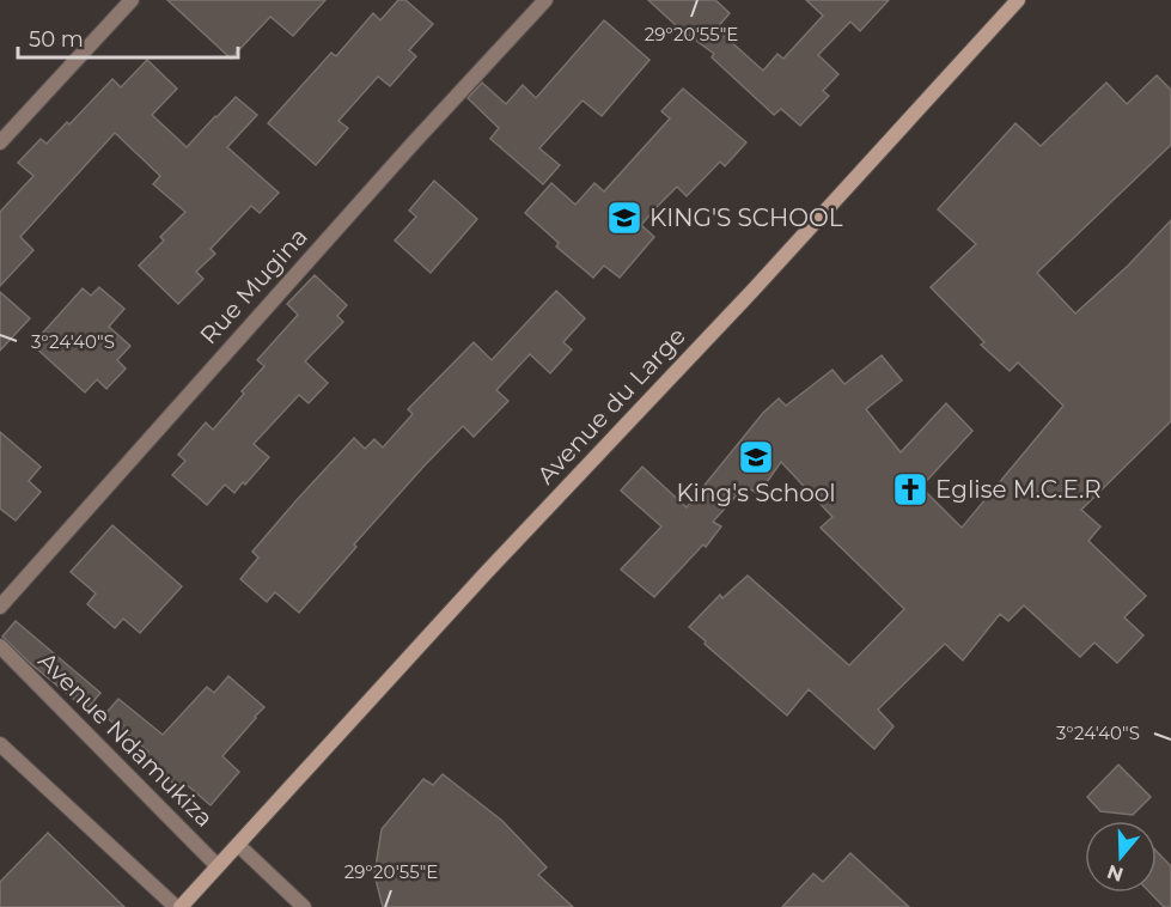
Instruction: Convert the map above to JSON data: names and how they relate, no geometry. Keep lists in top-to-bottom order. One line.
{"streets":{"main road":["Avenue du Large"],"street":["Rue Mugina","Avenue Ndamukiza"]},"crossings":[["Avenue du Large","Avenue Ndamukiza"]],"places":{"school or university":["KING'S SCHOOL","King's School"],"church":["Eglise M.C.E.R"]},"scale_bar":"50 m","north":"bottom","coordinates":["29°20'55\"E","3°24'40\"S"]}
